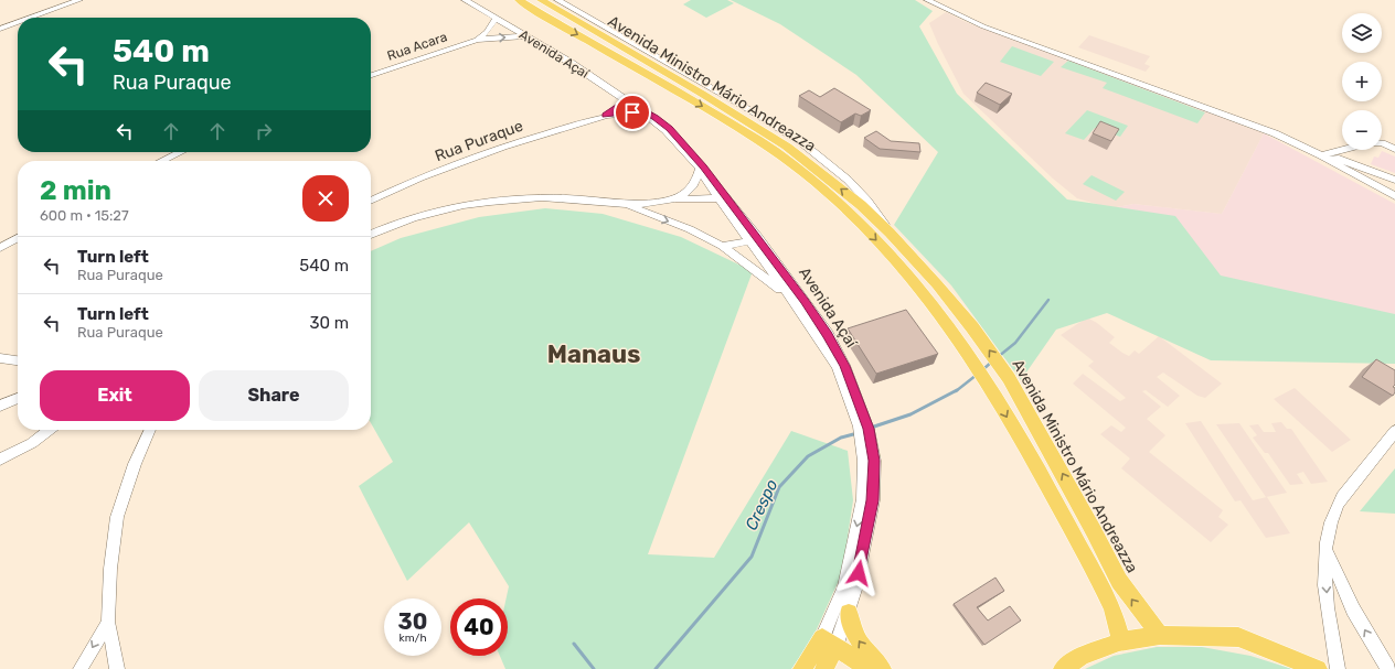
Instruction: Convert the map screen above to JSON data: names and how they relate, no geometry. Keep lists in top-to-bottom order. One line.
{"streets":{"main road":["Avenida Ministro Mário Andreazza"],"street":["Rua Acara","Avenida Açaí","Rua Puraque"]},"crossings":[["Rua Acara","Avenida Açaí"],["Avenida Açaí","Rua Puraque"]],"districts":["Manaus"],"water":["Crespo"],"page":{"map_buttons":["+","−"],"turn":["540 m","Rua Puraque"],"heading":["2 min","600 m · 15:27"],"list":[{"name":"Turn left","note":"Rua Puraque","value":"540 m"},{"name":"Turn left","note":"Rua Puraque","value":"30 m"}],"buttons":["Exit","Share"],"speed":"30 km/h","limit":"40"}}
